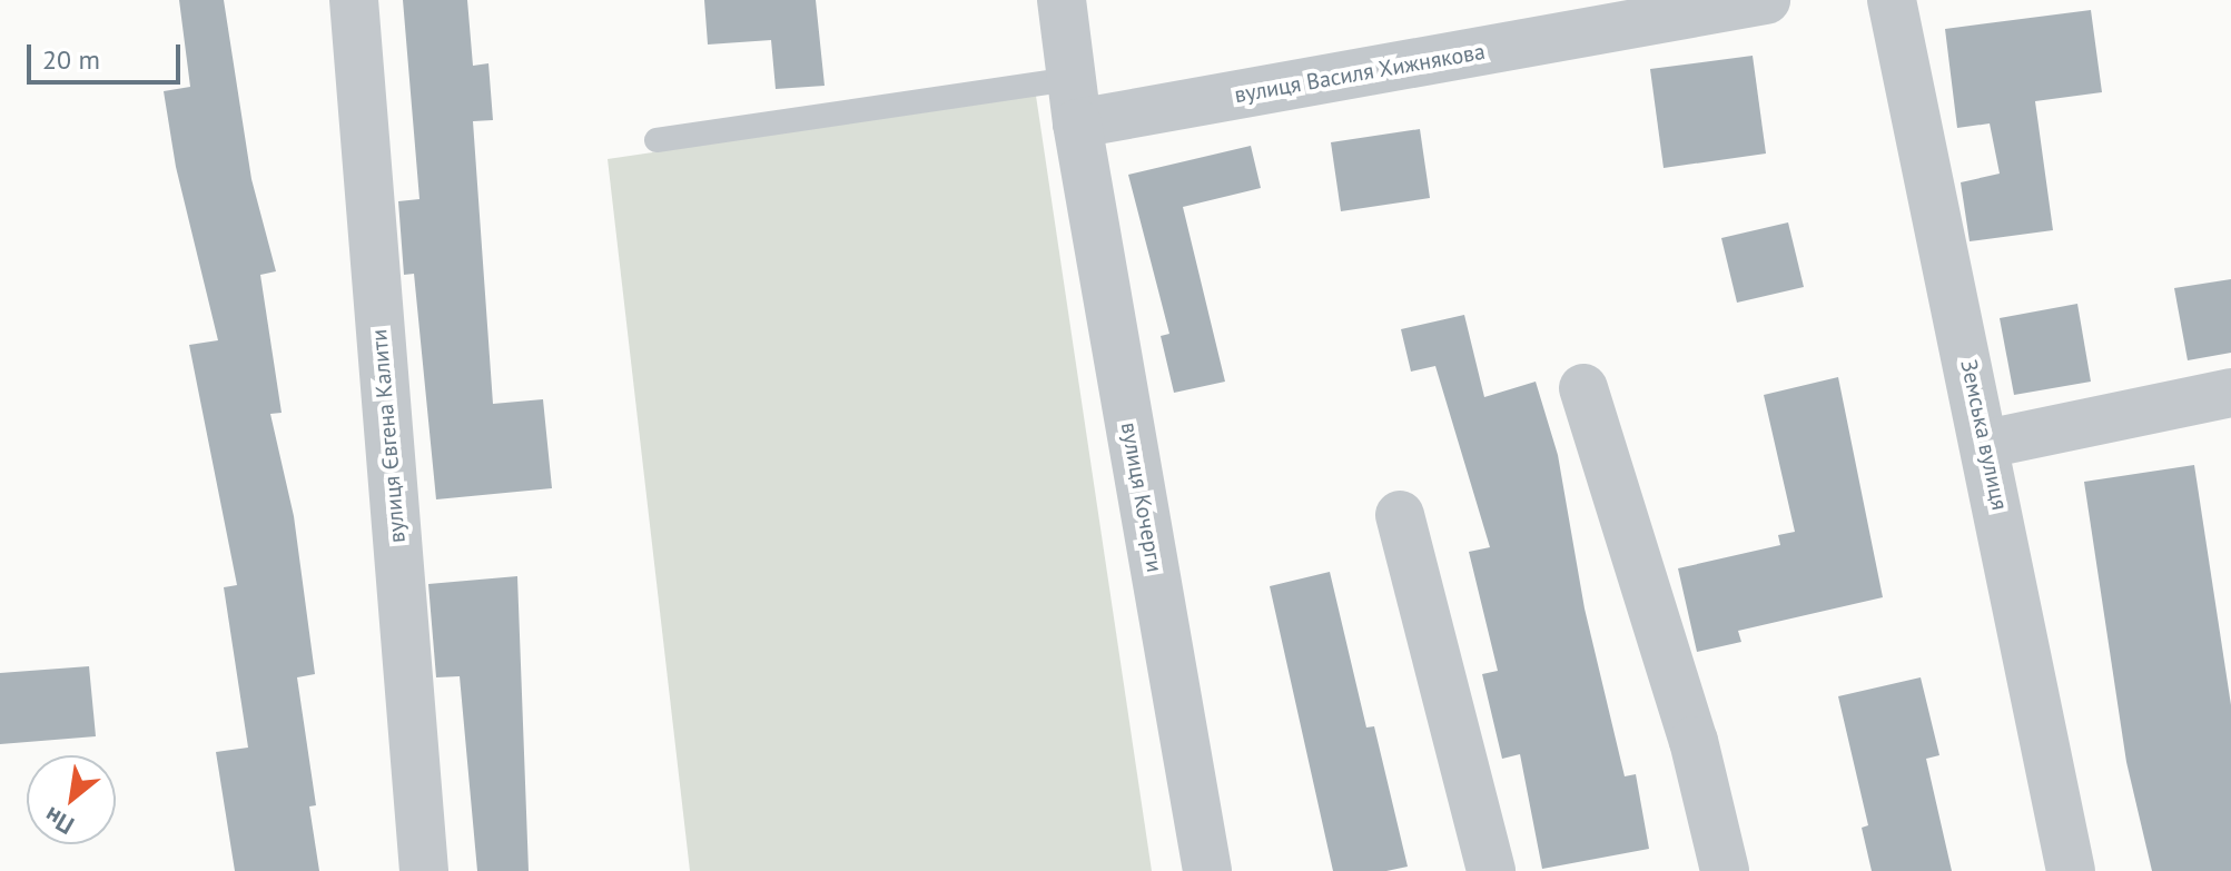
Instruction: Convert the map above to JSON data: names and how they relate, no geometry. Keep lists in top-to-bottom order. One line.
{"streets":{"street":["вулиця Василя Хижнякова","Земська вулиця","вулиця Євгена Калити","вулиця Кочерги"]},"crossings":[["вулиця Василя Хижнякова","вулиця Кочерги"]],"scale_bar":"20 m","north":"bottom left"}
